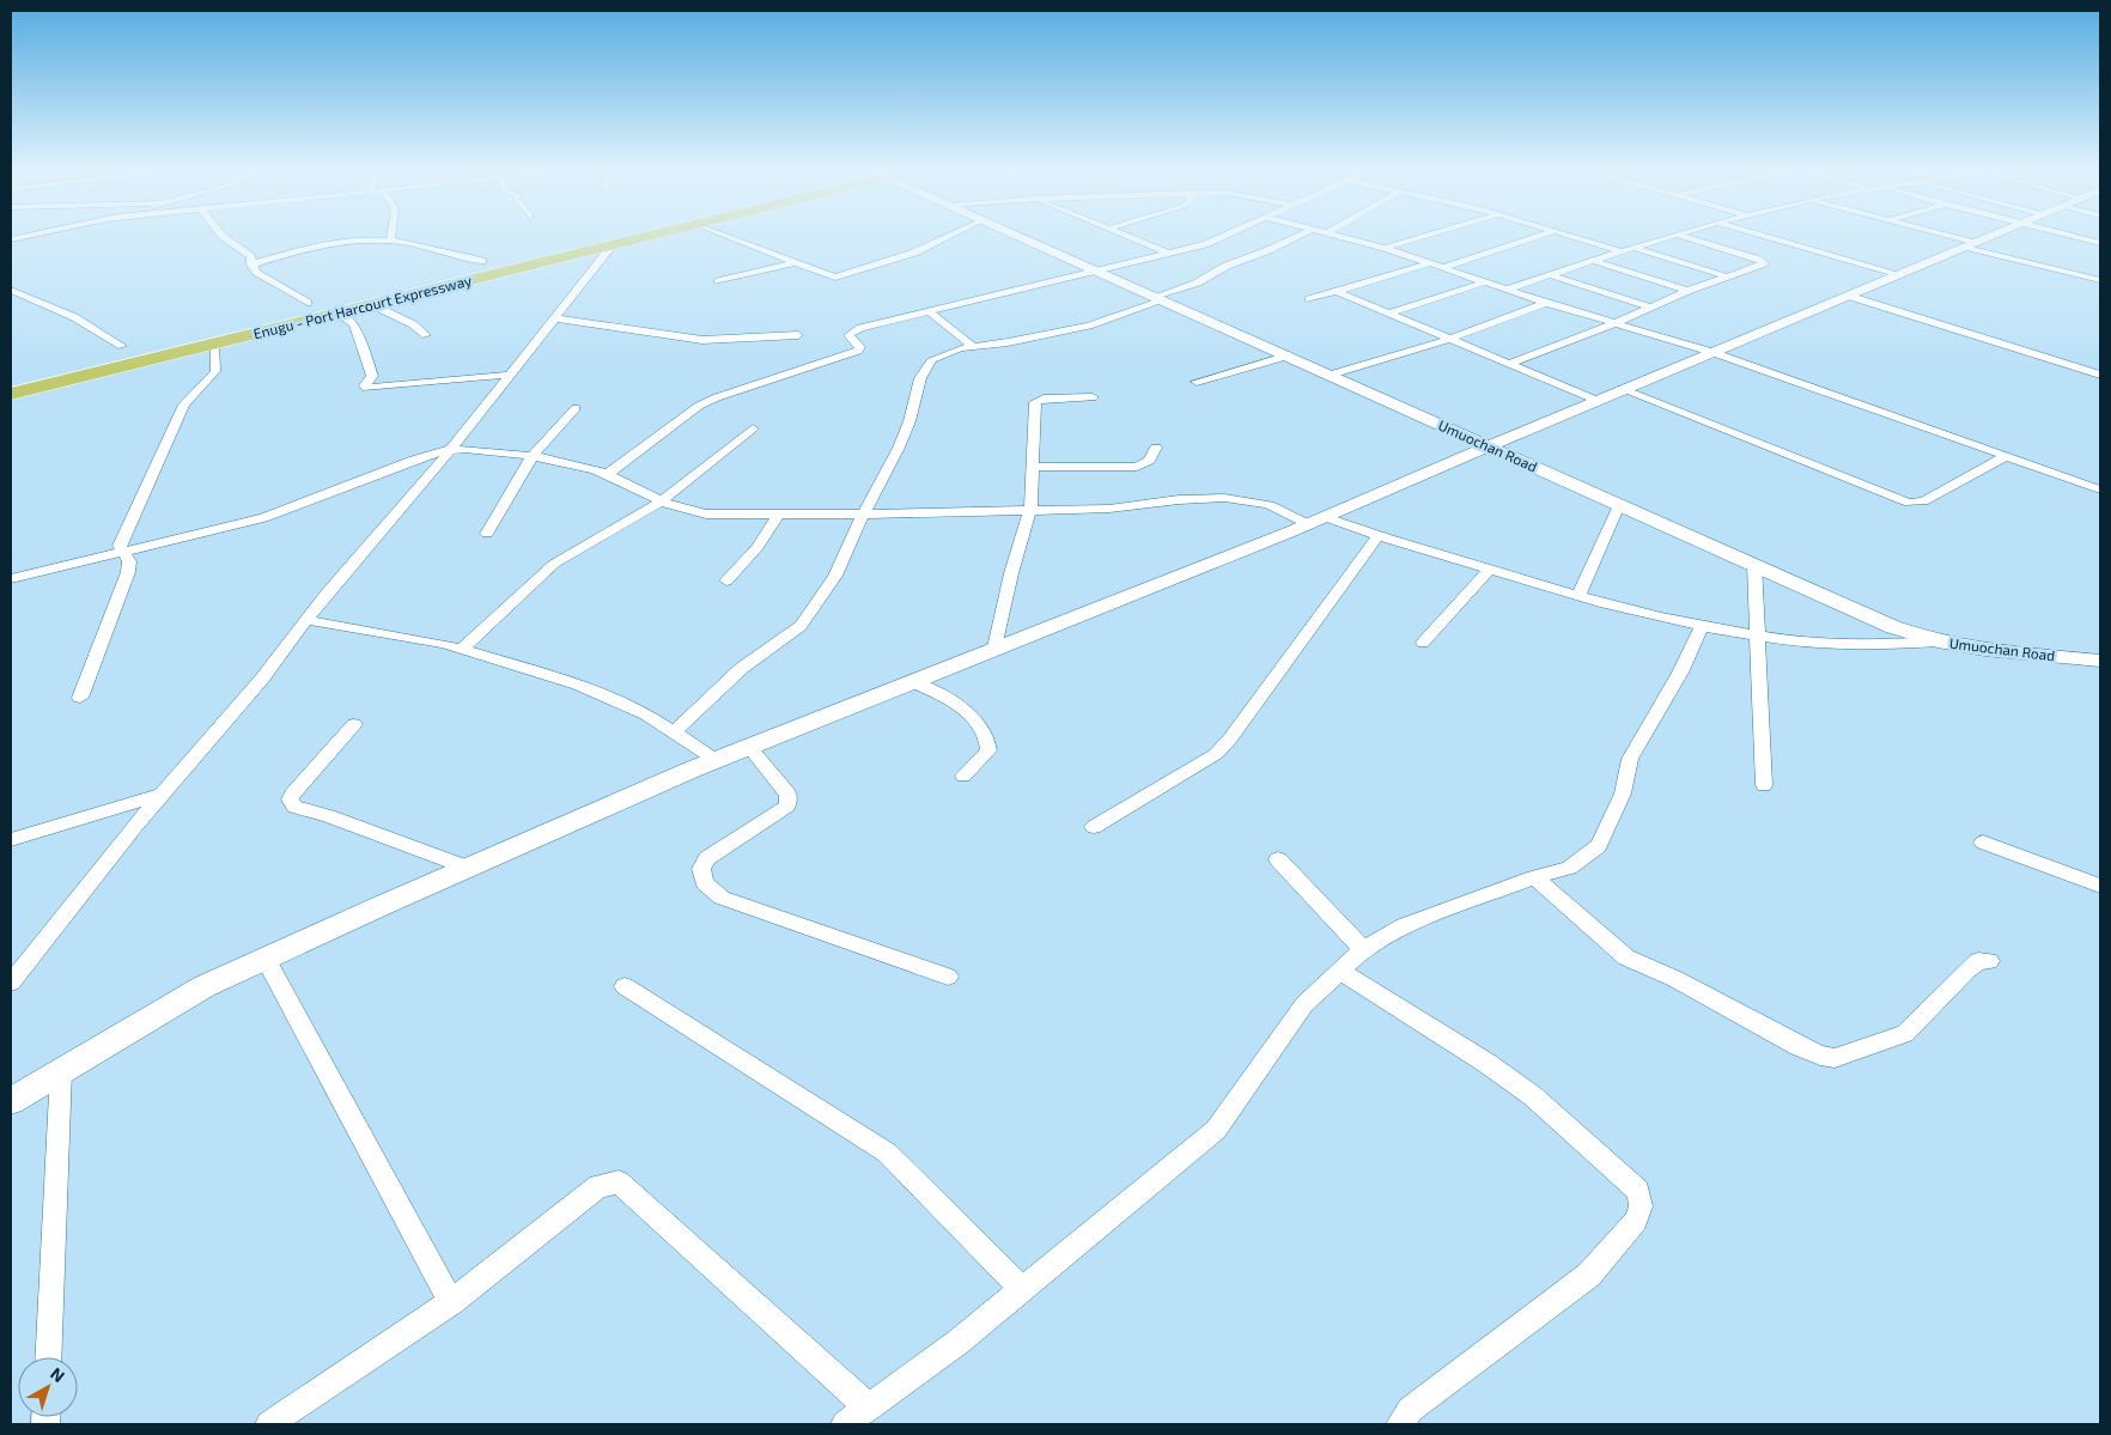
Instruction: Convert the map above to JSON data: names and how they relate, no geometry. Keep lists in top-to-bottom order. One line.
{"streets":{"highway":["Enugu - Port Harcourt Expressway"],"main road":["Umuochan Road"]},"north":"top right"}
